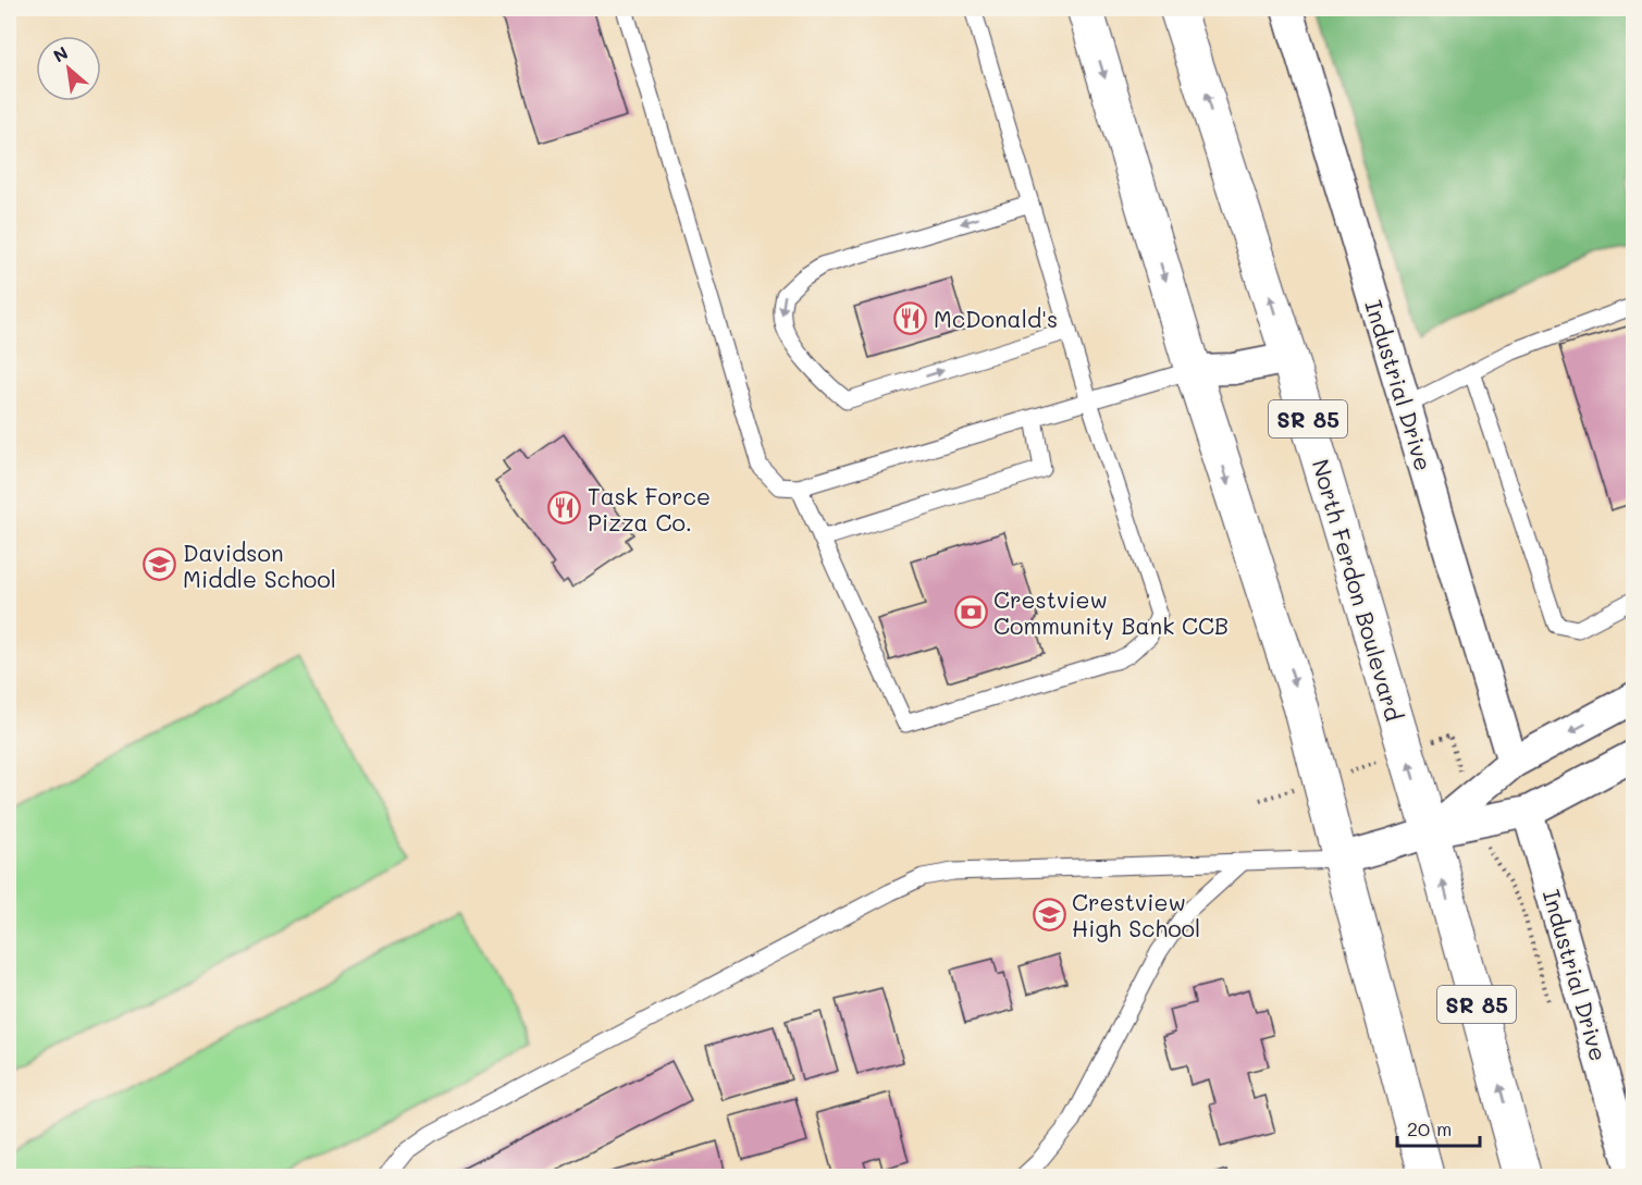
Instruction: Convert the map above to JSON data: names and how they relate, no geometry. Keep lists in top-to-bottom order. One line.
{"streets":{"main road":["SR 85","North Ferdon Boulevard"],"street":["Industrial Drive"]},"places":{"restaurant":["McDonald's","Task Force Pizza Co."],"school or university":["Davidson Middle School","Crestview High School"],"bank":["Crestview Community Bank CCB"]},"scale_bar":"20 m","north":"top left"}
